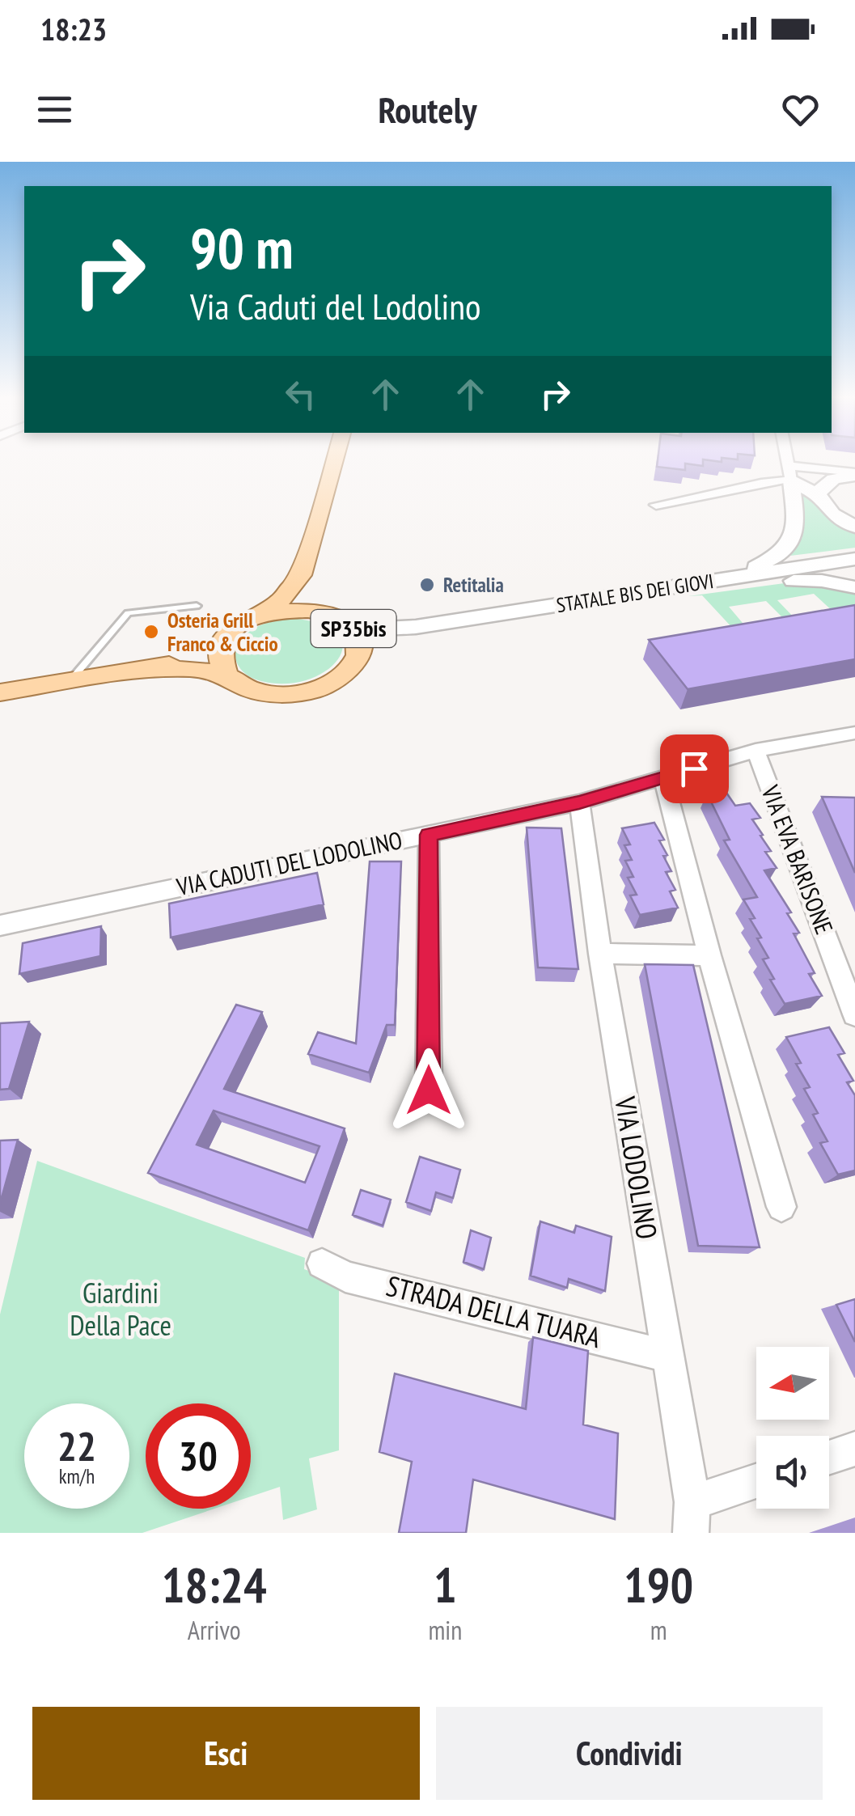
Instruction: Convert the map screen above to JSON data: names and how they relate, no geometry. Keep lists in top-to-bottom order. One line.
{"streets":{"main road":["STATALE BIS DEI GIOVI","SP35bis"],"street":["VIA EVA BARISONE","VIA CADUTI DEL LODOLINO","VIA LODOLINO","STRADA DELLA TUARA"]},"crossings":[["STATALE BIS DEI GIOVI","SP35bis"],["VIA CADUTI DEL LODOLINO","VIA LODOLINO"],["VIA LODOLINO","STRADA DELLA TUARA"]],"parks":["Giardini Della Pace"],"places":["Retitalia","Osteria Grill Franco & Ciccio"],"north":"left","page":{"status":"18:23","header":"Routely","turn":["90 m","Via Caduti del Lodolino"],"speed":"22 km/h","limit":"30","eta":["18:24","Arrivo","1","min","190","m"],"buttons":["Esci","Condividi"]}}
